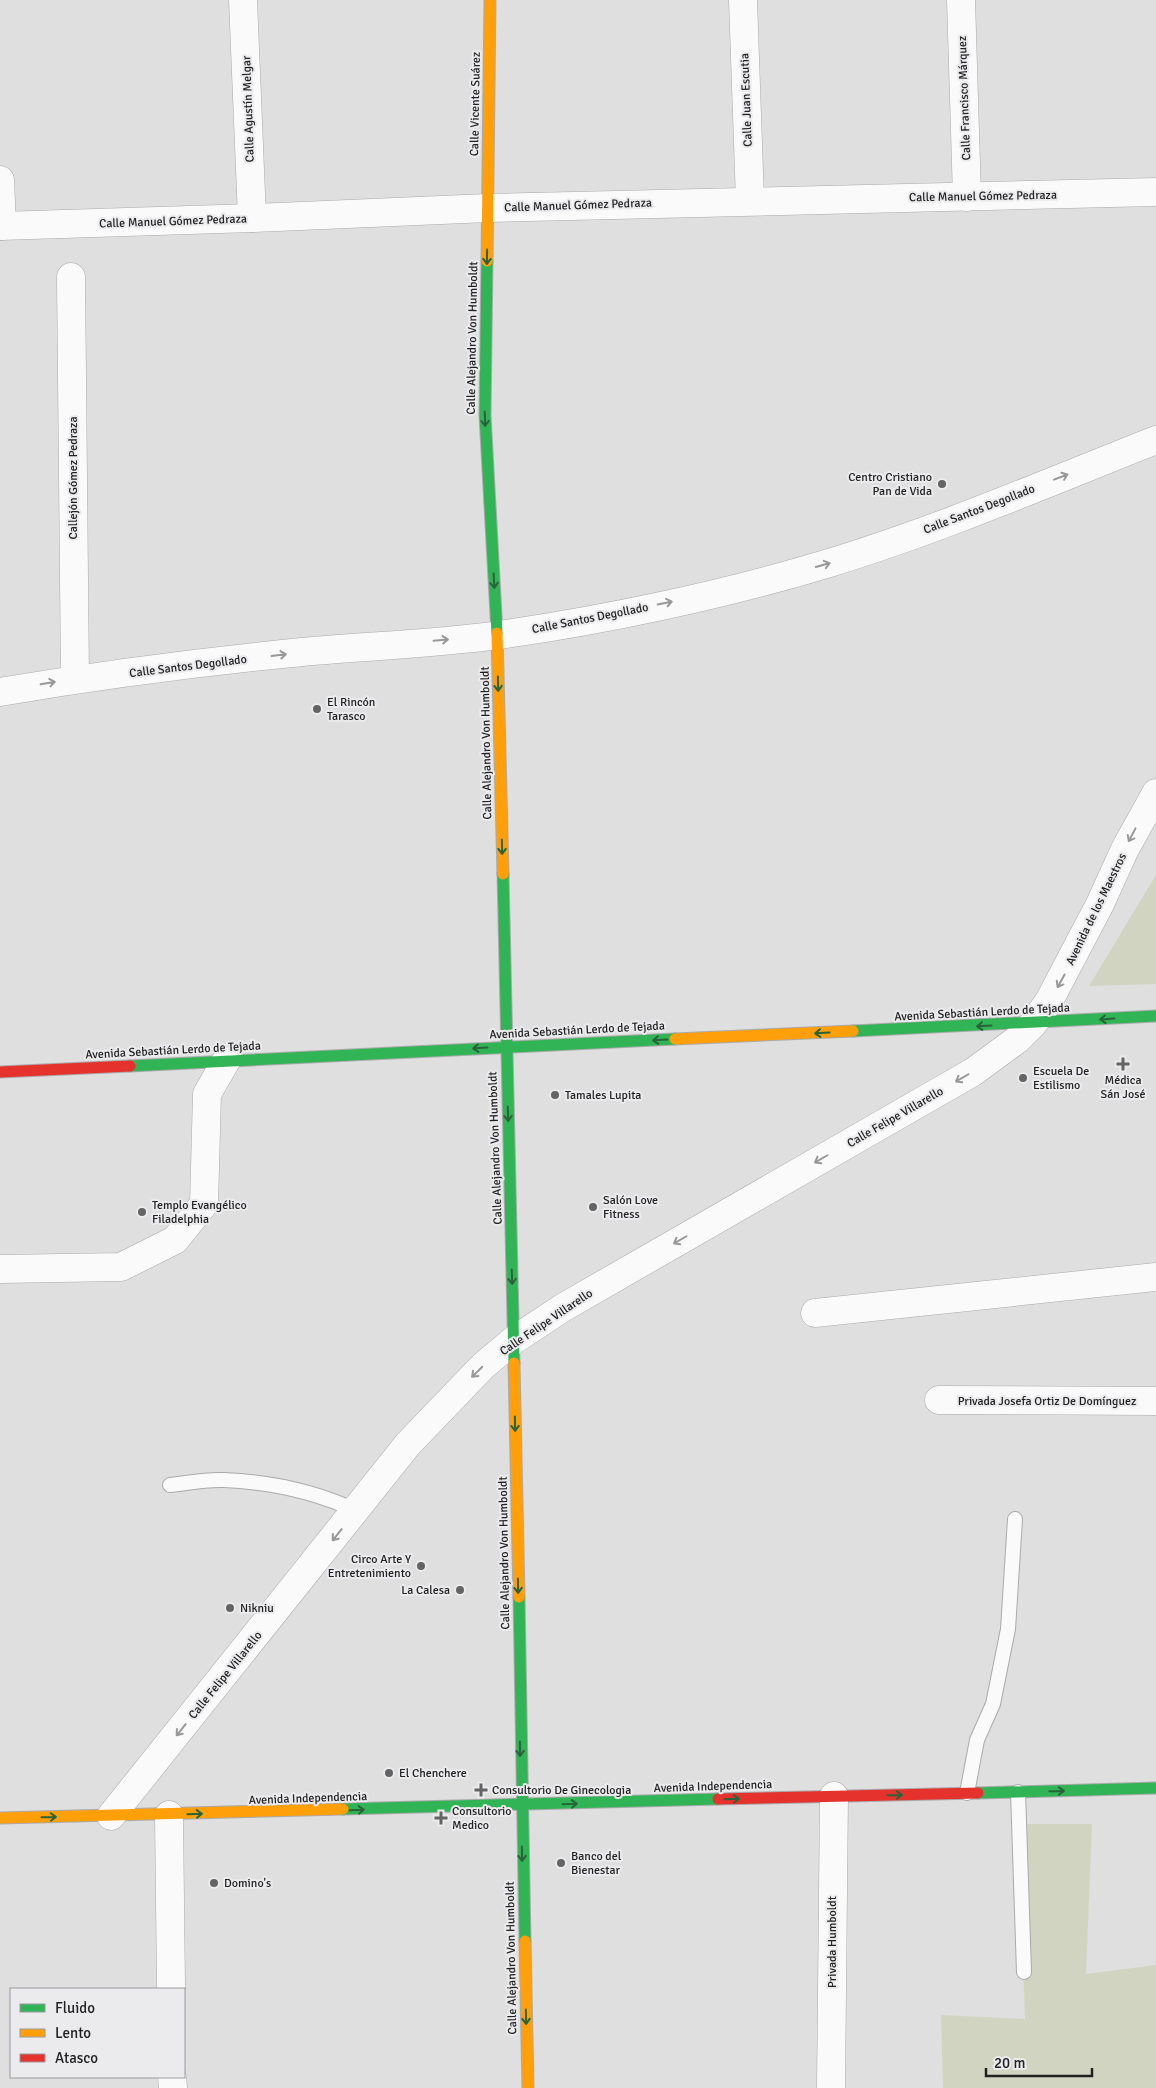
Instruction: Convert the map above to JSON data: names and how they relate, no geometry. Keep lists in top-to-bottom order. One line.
{"streets":{"main road":["Calle Vicente Suárez","Calle Alejandro Von Humboldt","Avenida Sebastián Lerdo de Tejada","Avenida Independencia"],"street":["Calle Francisco Márquez","Calle Juan Escutia","Calle Agustín Melgar","Calle Manuel Gómez Pedraza","Callejón Gómez Pedraza","Calle Santos Degollado","Avenida de los Maestros","Calle Felipe Villarello","Privada Josefa Ortiz De Domínguez","Privada Humboldt"]},"crossings":[["Calle Francisco Márquez","Calle Manuel Gómez Pedraza"],["Calle Juan Escutia","Calle Manuel Gómez Pedraza"],["Calle Vicente Suárez","Calle Manuel Gómez Pedraza"],["Calle Vicente Suárez","Calle Alejandro Von Humboldt"],["Calle Agustín Melgar","Calle Manuel Gómez Pedraza"],["Calle Manuel Gómez Pedraza","Calle Alejandro Von Humboldt"],["Calle Alejandro Von Humboldt","Calle Santos Degollado"],["Calle Alejandro Von Humboldt","Avenida Sebastián Lerdo de Tejada"],["Calle Alejandro Von Humboldt","Calle Felipe Villarello"],["Calle Alejandro Von Humboldt","Avenida Independencia"],["Callejón Gómez Pedraza","Calle Santos Degollado"],["Avenida de los Maestros","Avenida Sebastián Lerdo de Tejada"],["Avenida de los Maestros","Calle Felipe Villarello"],["Avenida Sebastián Lerdo de Tejada","Calle Felipe Villarello"],["Calle Felipe Villarello","Avenida Independencia"],["Avenida Independencia","Privada Humboldt"]],"one_way":["Calle Alejandro Von Humboldt","Calle Santos Degollado","Avenida de los Maestros","Avenida Sebastián Lerdo de Tejada","Calle Felipe Villarello","Avenida Independencia"],"places":{"other":["Centro Cristiano Pan de Vida","El Rincón Tarasco","Escuela De Estilismo","Tamales Lupita","Salón Love Fitness","Templo Evangélico Filadelphia","Circo Arte Y Entretenimiento","La Calesa","Nikniu","El Chenchere","Banco del Bienestar","Domino's"],"health":["Médica Sán José","Consultorio De Ginecologia","Consultorio Medico"]},"legend":["Fluido","Lento","Atasco"],"scale_bar":"20 m"}
